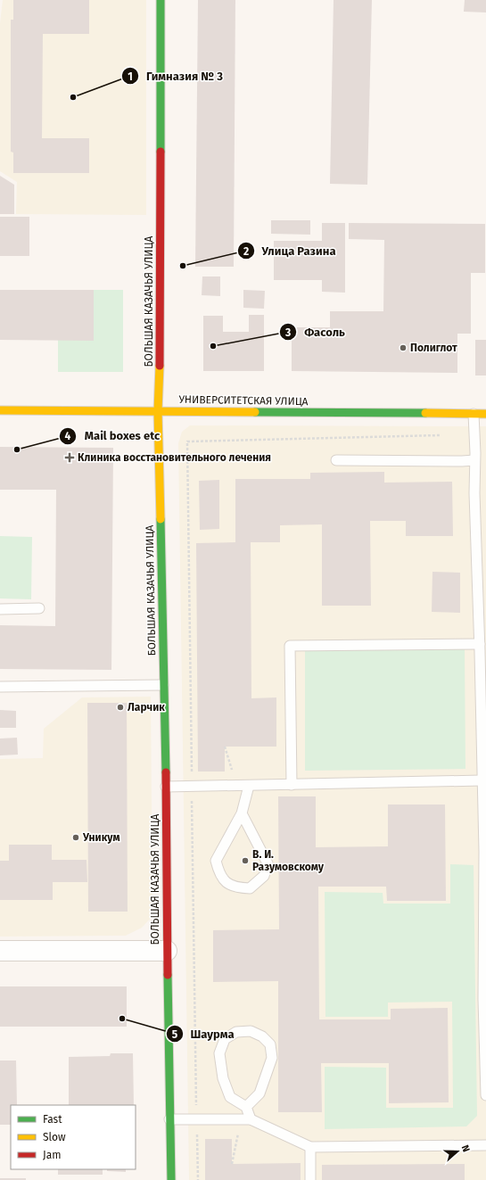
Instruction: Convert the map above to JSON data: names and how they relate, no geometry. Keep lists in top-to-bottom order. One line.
{"streets":{"street":["БОЛЬШАЯ КАЗАЧЬЯ УЛИЦА","УНИВЕРСИТЕТСКАЯ УЛИЦА"]},"crossings":[["БОЛЬШАЯ КАЗАЧЬЯ УЛИЦА","УНИВЕРСИТЕТСКАЯ УЛИЦА"]],"places":{"other":["Гимназия № 3","Улица Разина","Фасоль","Полиглот","Mail boxes etc","Ларчик","Уникум","В. И. Разумовскому","Шаурма"],"health":["Клиника восстановительного лечения"]},"legend":["Fast","Slow","Jam"],"north":"right"}
